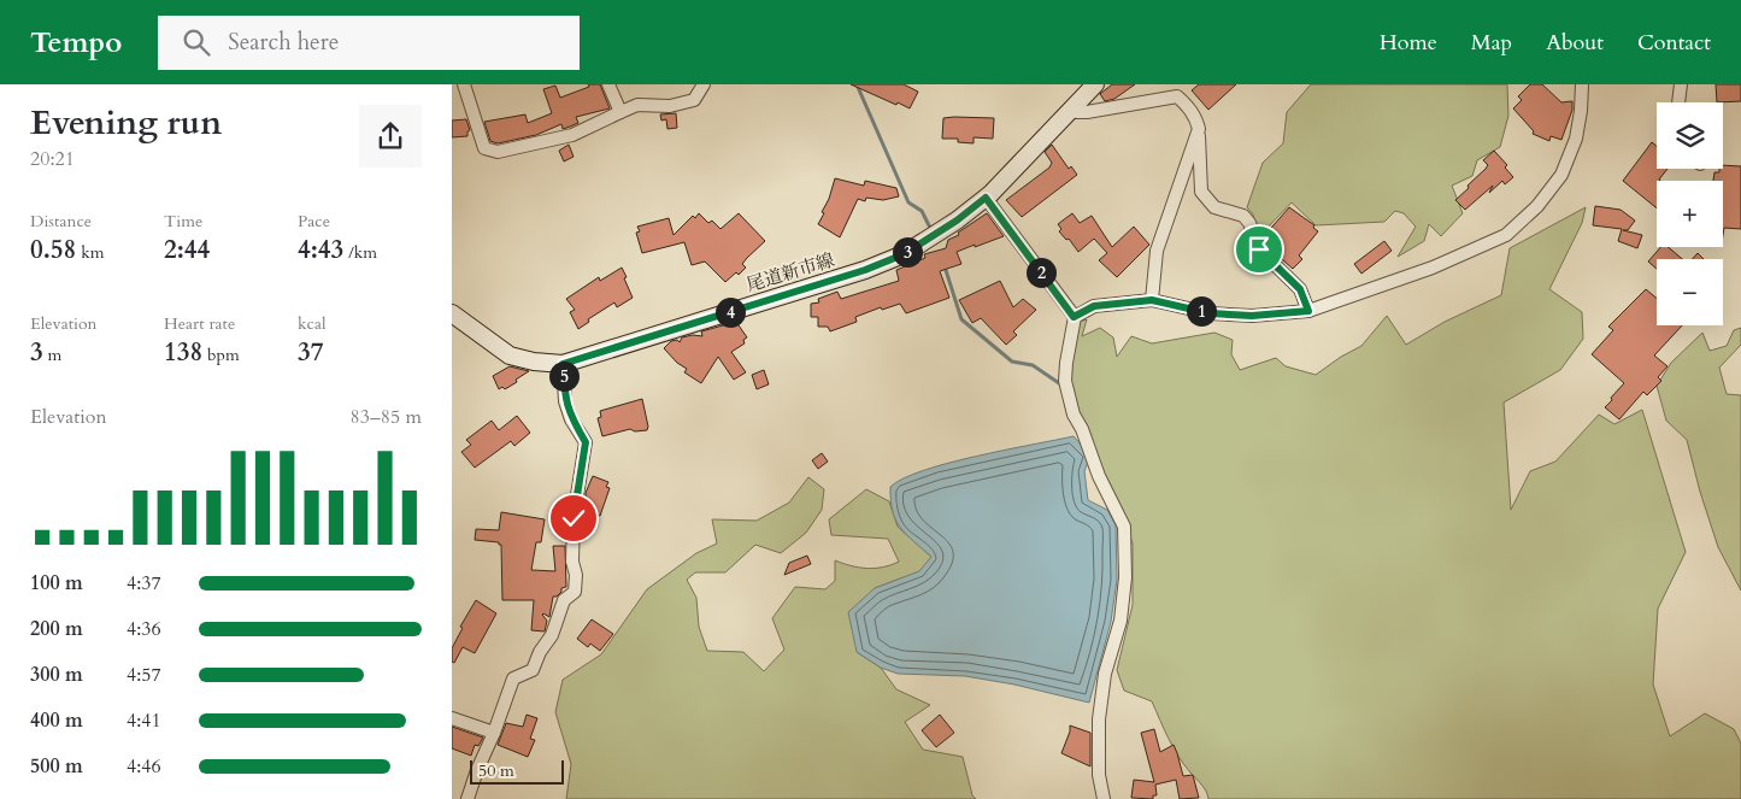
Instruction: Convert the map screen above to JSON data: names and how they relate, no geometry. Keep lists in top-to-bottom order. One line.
{"streets":{"main road":["尾道新市線"]},"scale_bar":"50 m","page":{"header":"Tempo","search":"Search here","nav":["Home","Map","About","Contact"],"heading":["Evening run","20:21"],"map_buttons":["+","−"],"stats":[["Distance","0.58 km"],["Time","2:44"],["Pace","4:43 /km"],["Elevation","3 m"],["Heart rate","138 bpm"],["kcal","37"]],"pins":["3","2","1","4","5"],"chart":["Elevation","83–85 m"],"list":[{"name":"100 m","note":"4:37"},{"name":"200 m","note":"4:36"},{"name":"300 m","note":"4:57"},{"name":"400 m","note":"4:41"},{"name":"500 m","note":"4:46"}],"scale":"50 m"}}
